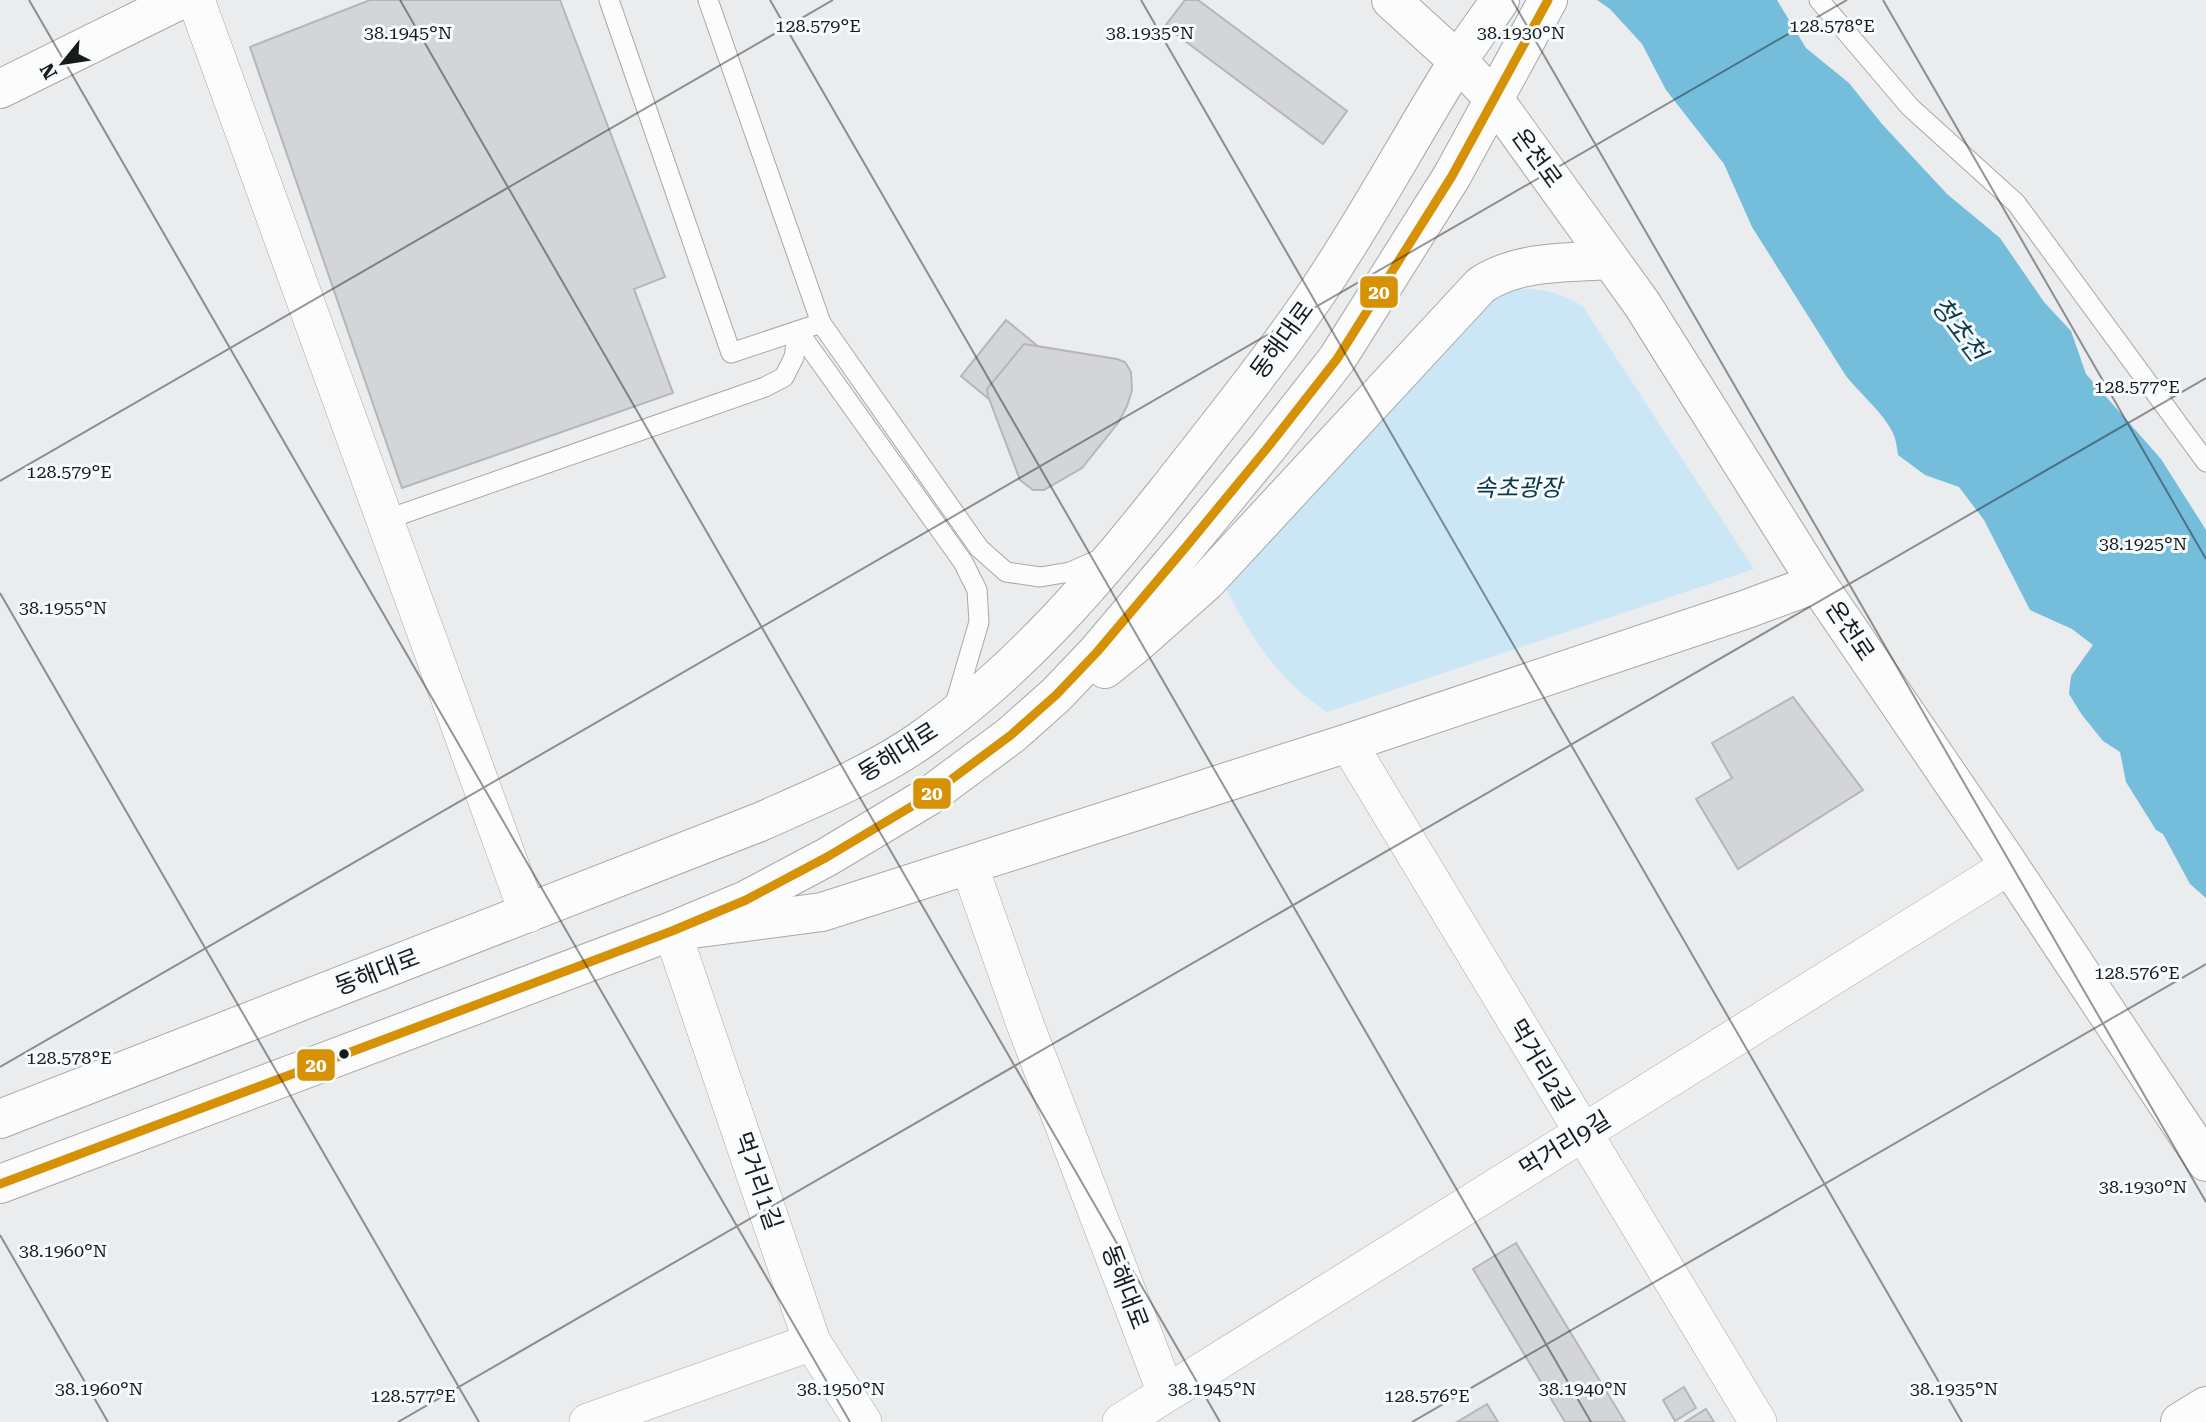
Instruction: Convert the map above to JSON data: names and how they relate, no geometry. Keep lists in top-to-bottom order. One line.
{"streets":{"main road":["온천로","동해대로"],"street":["먹거리2길","먹거리9길","먹거리1길"]},"crossings":[["온천로","동해대로"],["온천로","먹거리9길"],["동해대로","먹거리9길"],["동해대로","먹거리1길"],["먹거리2길","먹거리9길"]],"water":["청초천"],"parks":["속초광장"],"lines":["transit line 20"],"north":"bottom left","coordinates":["128.579°E","128.578°E","38.1935°N","38.1930°N","38.1945°N","128.577°E","38.1925°N","38.1955°N","128.576°E","38.1960°N","38.1950°N","38.1940°N"]}
